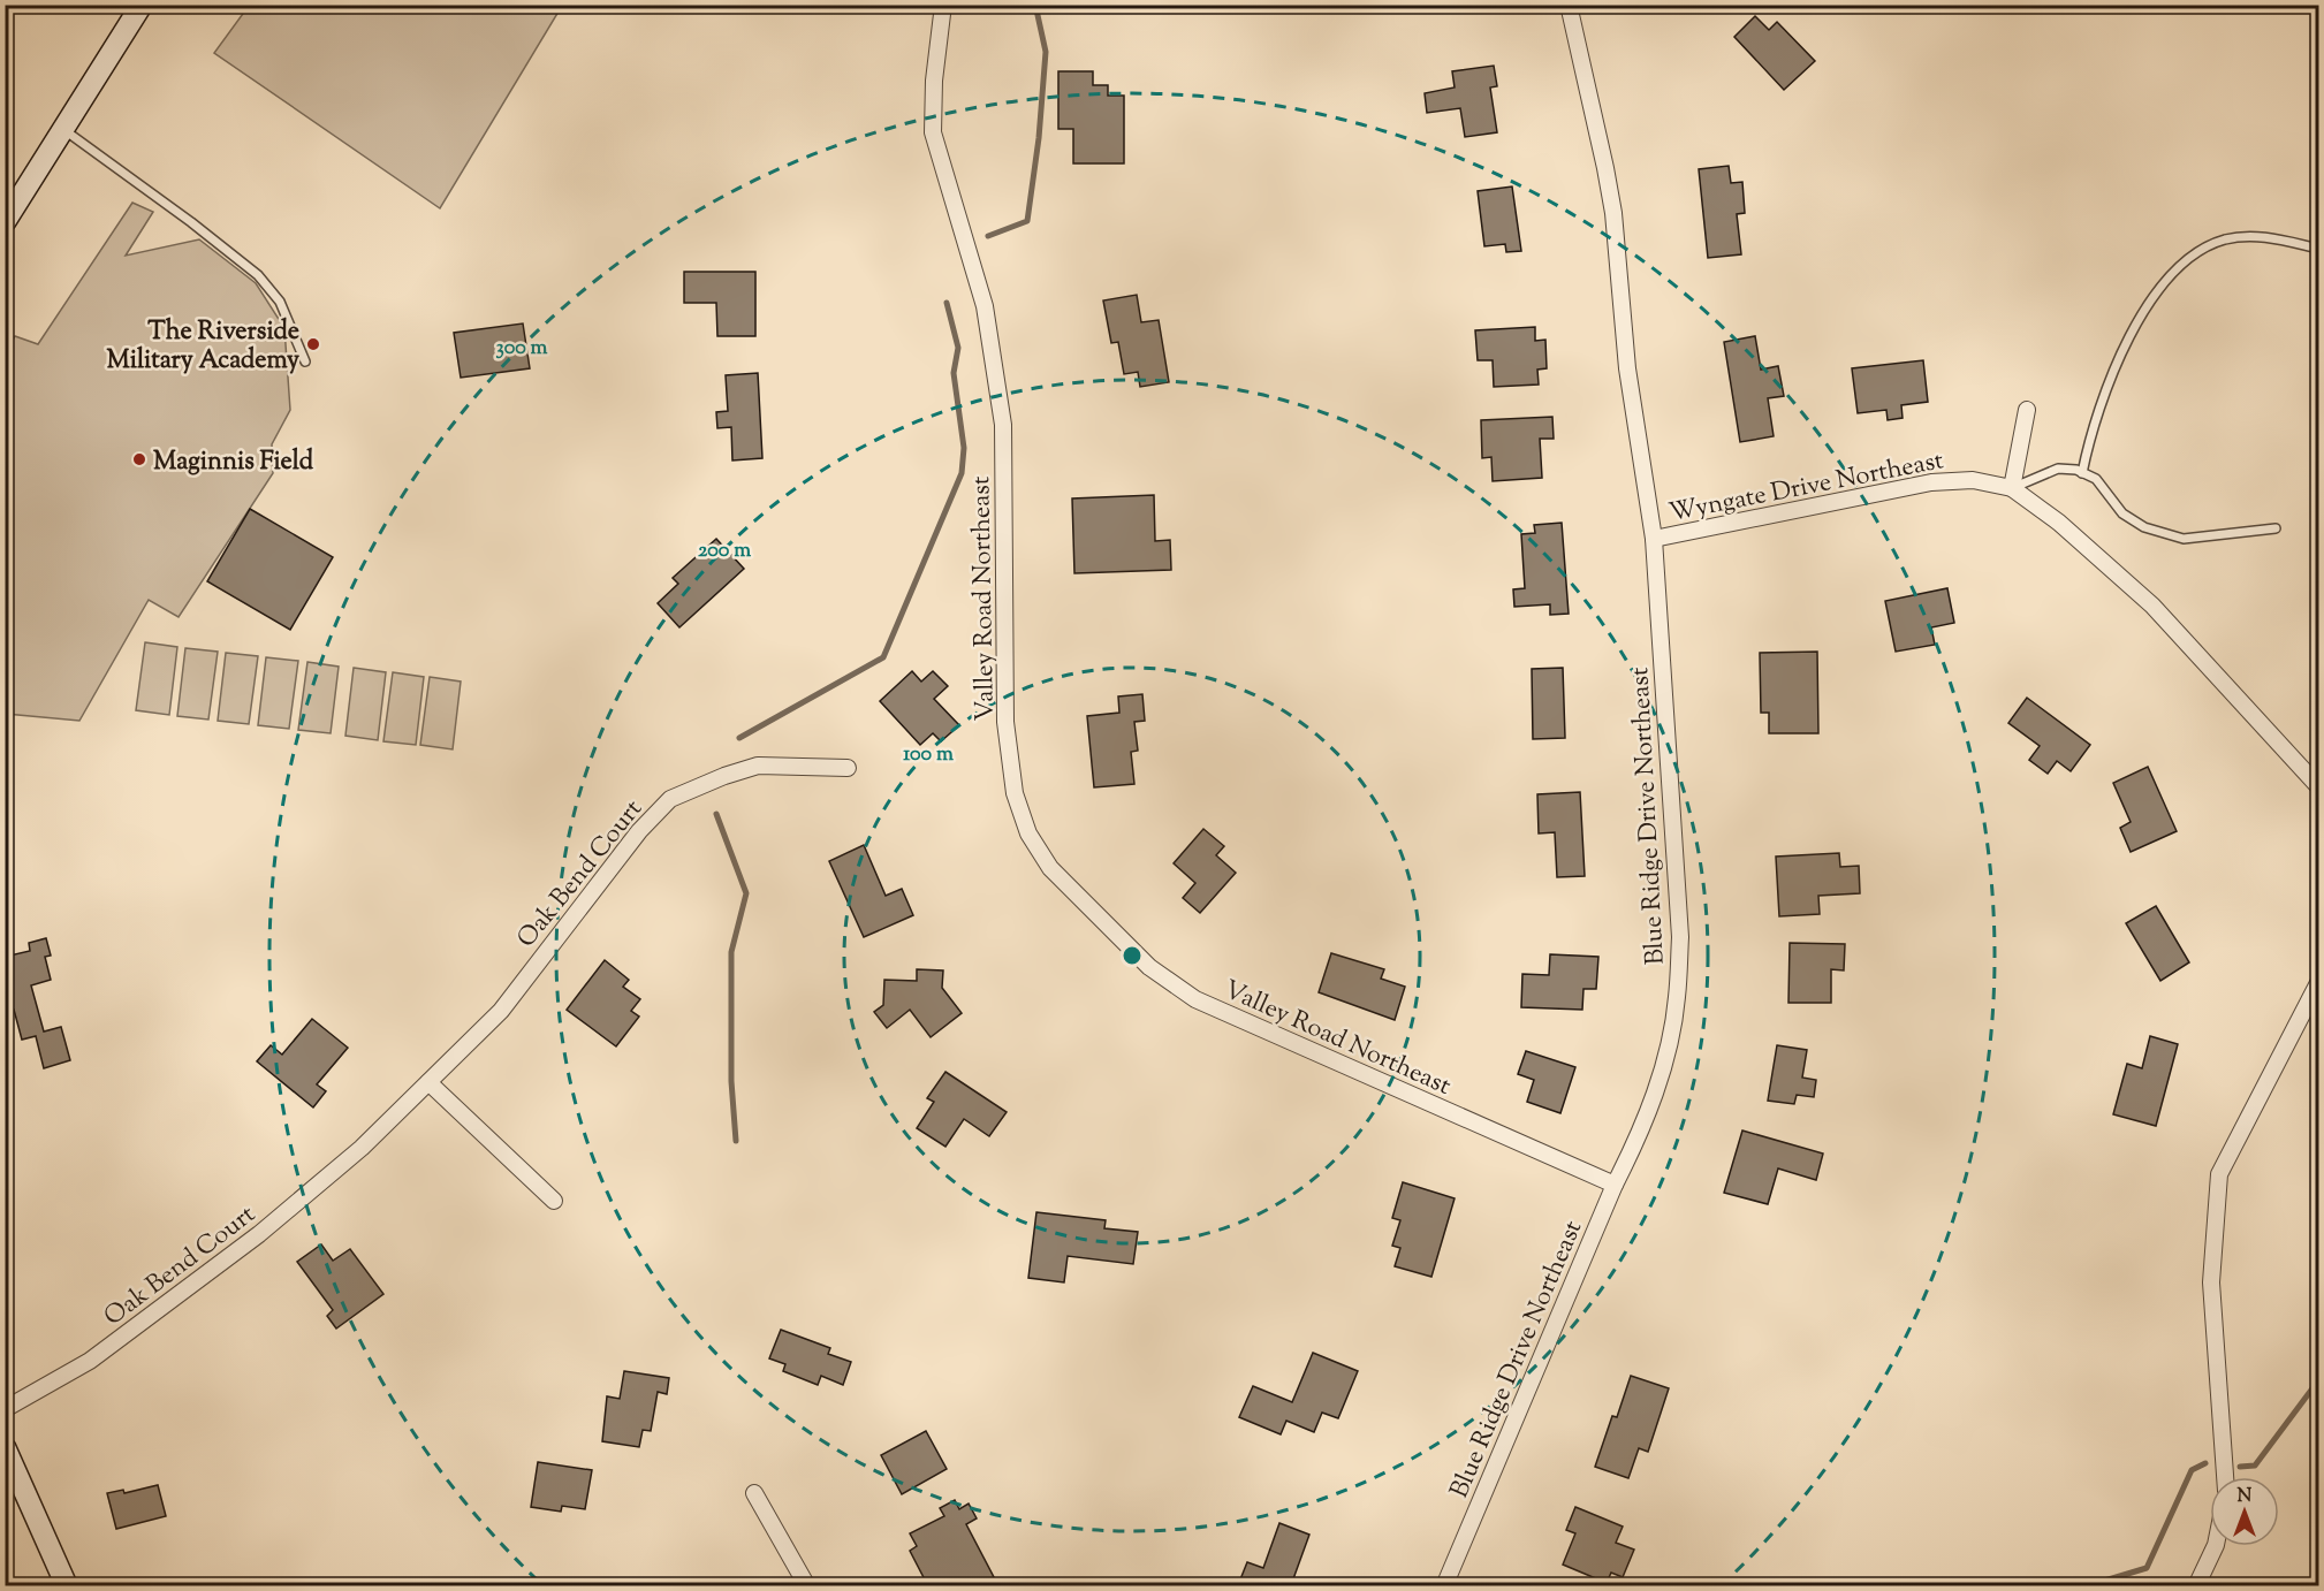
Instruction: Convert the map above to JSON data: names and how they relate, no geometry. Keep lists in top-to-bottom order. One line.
{"streets":{"street":["Wyngate Drive Northeast","Valley Road Northeast","Blue Ridge Drive Northeast","Oak Bend Court"]},"crossings":[["Wyngate Drive Northeast","Blue Ridge Drive Northeast"],["Valley Road Northeast","Blue Ridge Drive Northeast"]],"places":["The Riverside Military Academy","Maginnis Field"],"north":"top","rings":["300 m","200 m","100 m"]}
